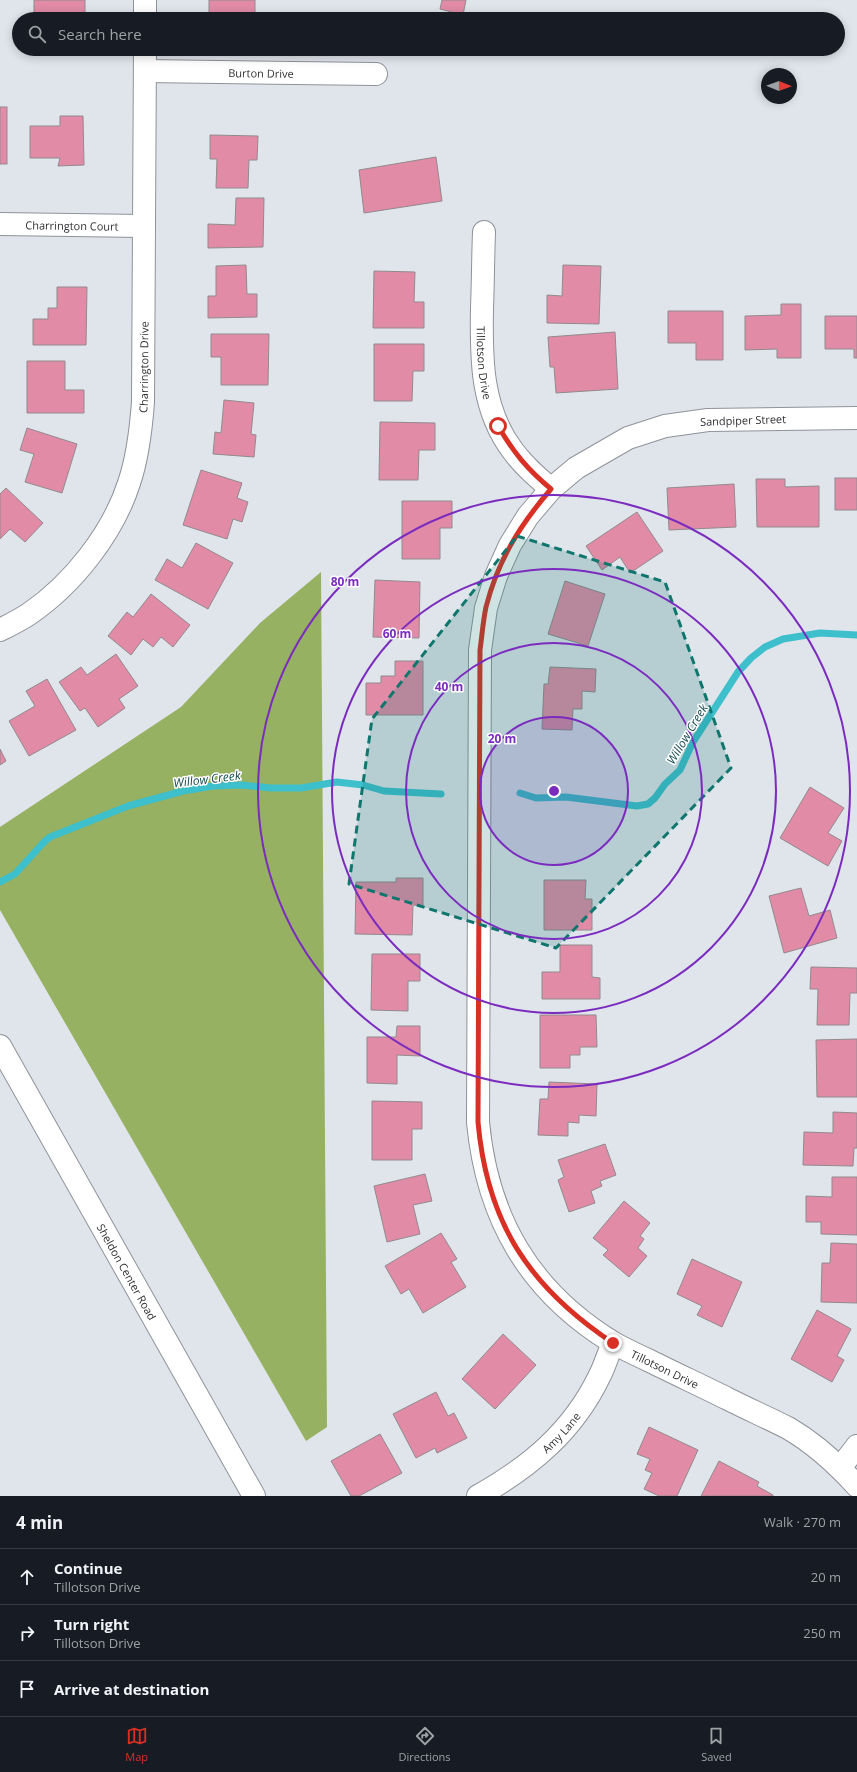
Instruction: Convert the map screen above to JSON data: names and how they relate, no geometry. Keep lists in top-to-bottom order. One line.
{"streets":{"street":["Burton Drive","Charrington Court","Tillotson Drive","Charrington Drive","Sandpiper Street","Sheldon Center Road","Amy Lane"]},"crossings":[["Burton Drive","Charrington Drive"],["Charrington Court","Charrington Drive"],["Tillotson Drive","Sandpiper Street"],["Tillotson Drive","Amy Lane"]],"water":["Willow Creek"],"north":"right","page":{"search":"Search here","heading":["4 min","Walk · 270 m"],"list":[["Continue","Tillotson Drive","20 m"],["Turn right","Tillotson Drive","250 m"],"Arrive at destination"],"nav":["Map","Directions","Saved"]},"rings":["80 m","60 m","40 m","20 m"]}
